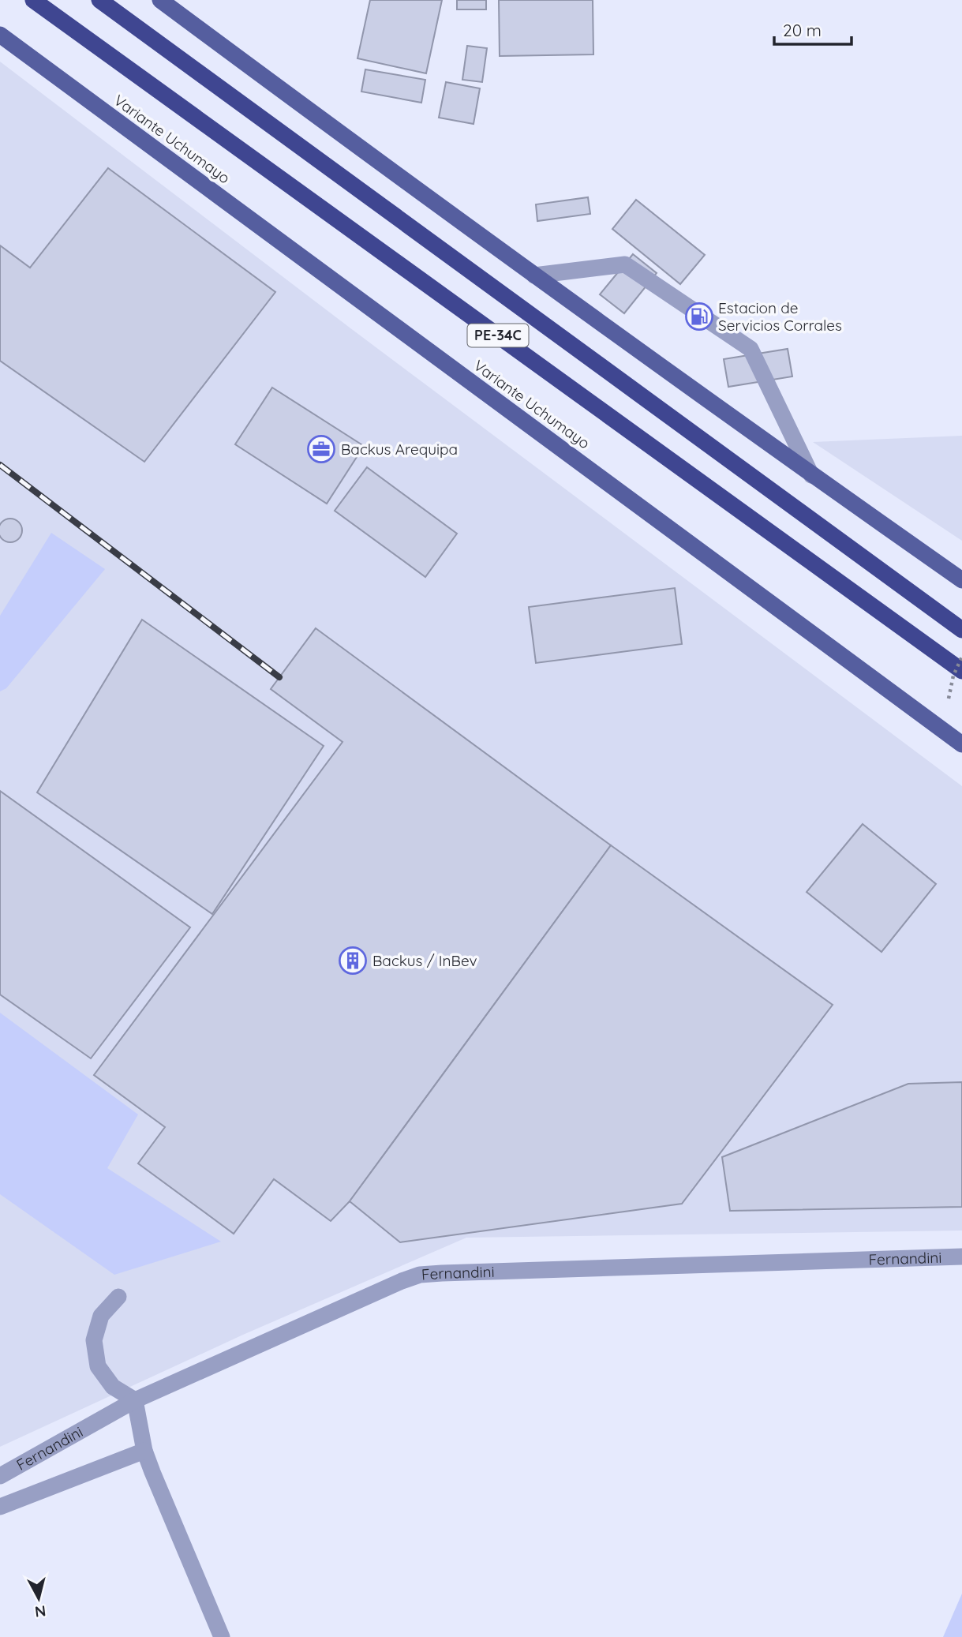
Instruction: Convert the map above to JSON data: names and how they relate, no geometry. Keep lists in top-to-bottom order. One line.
{"streets":{"highway":["Variante Uchumayo","PE-34C"],"street":["Fernandini"]},"places":{"fuel station":["Estacion de Servicios Corrales"],"office":["Backus Arequipa"],"building":["Backus / InBev"]},"scale_bar":"20 m","north":"bottom"}
